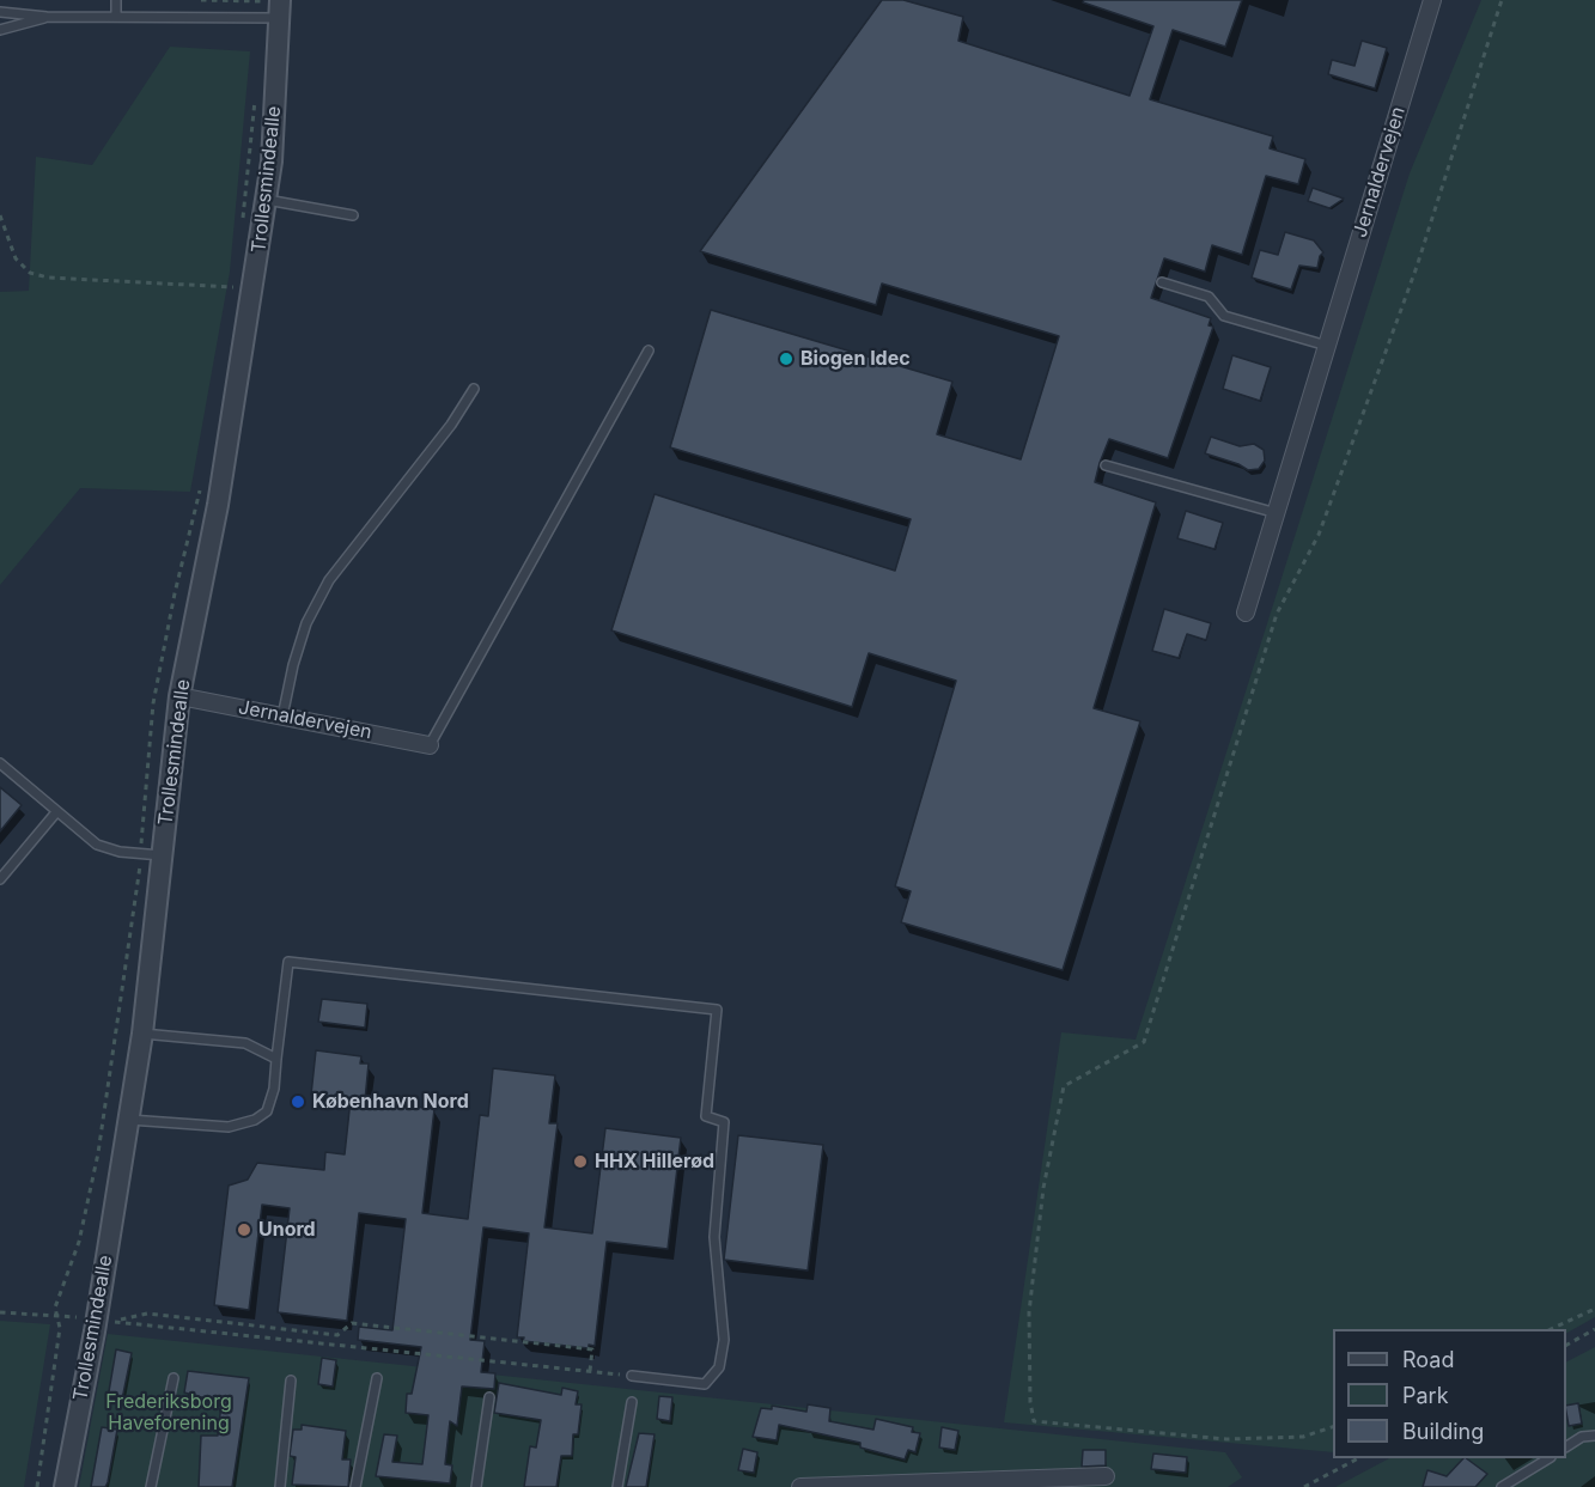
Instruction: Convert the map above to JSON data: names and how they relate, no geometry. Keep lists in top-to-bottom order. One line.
{"streets":{"street":["Jernaldervejen","Trollesmindealle"]},"crossings":[["Jernaldervejen","Trollesmindealle"]],"parks":["Frederiksborg Haveforening"],"places":["Biogen Idec","København Nord","HHX Hillerød","Unord"],"legend":["Road","Park","Building"]}
